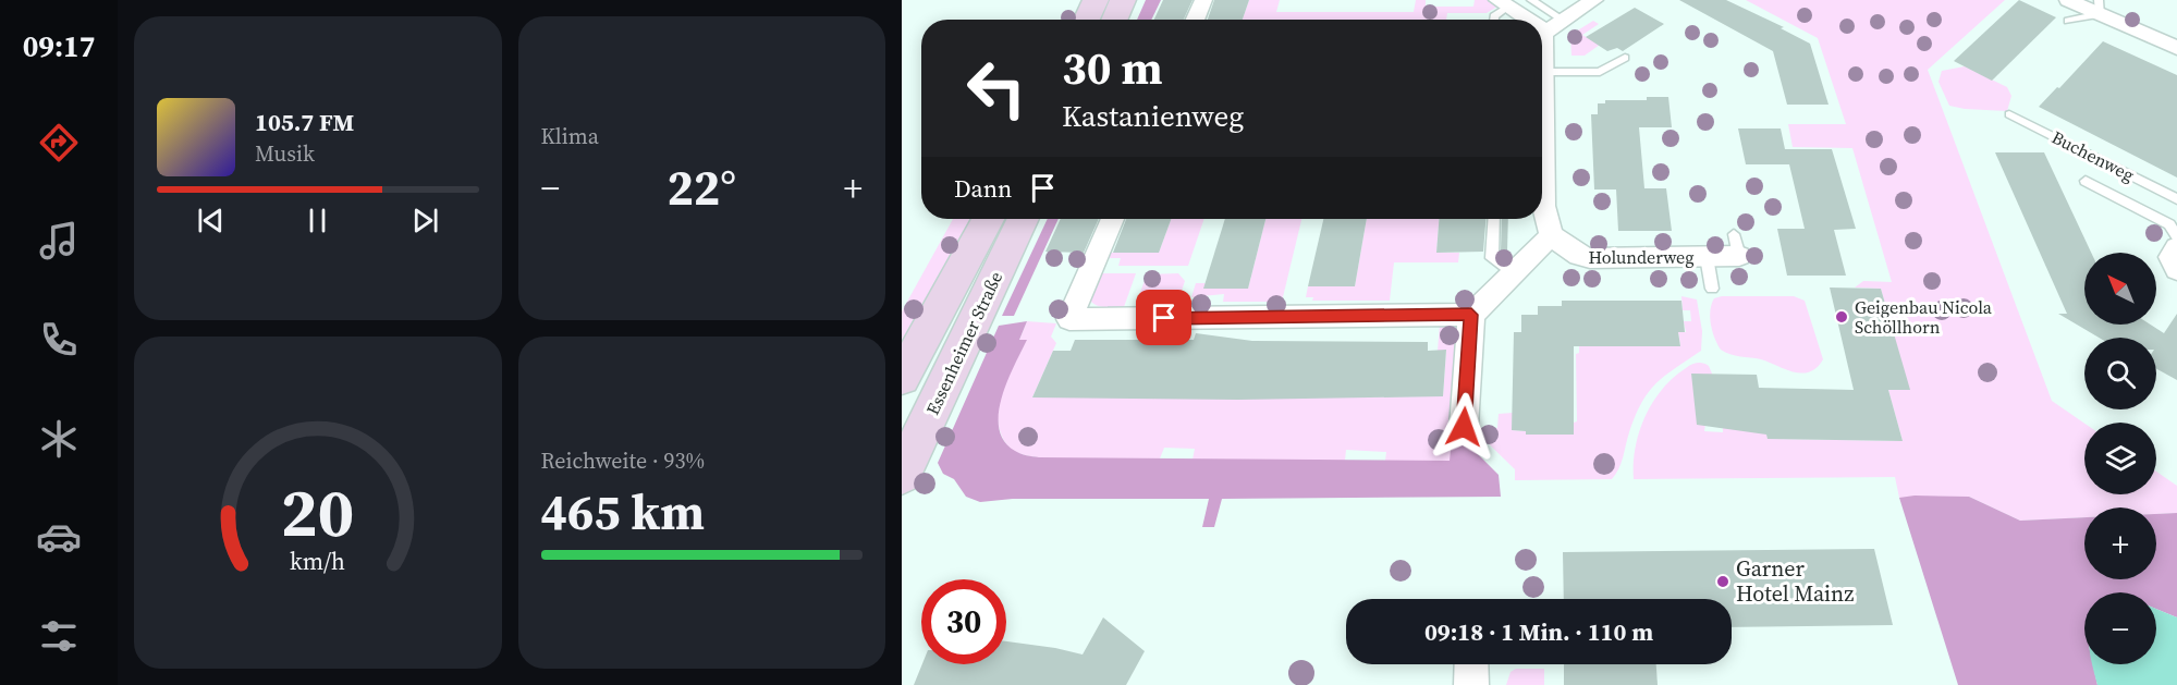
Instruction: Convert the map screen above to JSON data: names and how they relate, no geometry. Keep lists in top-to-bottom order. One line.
{"streets":{"main road":["Essenheimer Straße"],"street":["Holunderweg"],"lane":["Buchenweg"]},"places":["Geigenbau Nicola Schöllhorn","Garner Hotel Mainz"],"north":"top left","page":{"tabs":"09:17","tile":["Klima",["Reichweite · 93%","465 km"]],"turn":["30 m","Kastanienweg"],"song":["105.7 FM","Musik"],"then":"Dann","heat":["−","22°","+"],"map_buttons":["+","−"],"limit":"30","trip":"09:18 · 1 Min. · 110 m","gauge":["20","km/h"]}}
